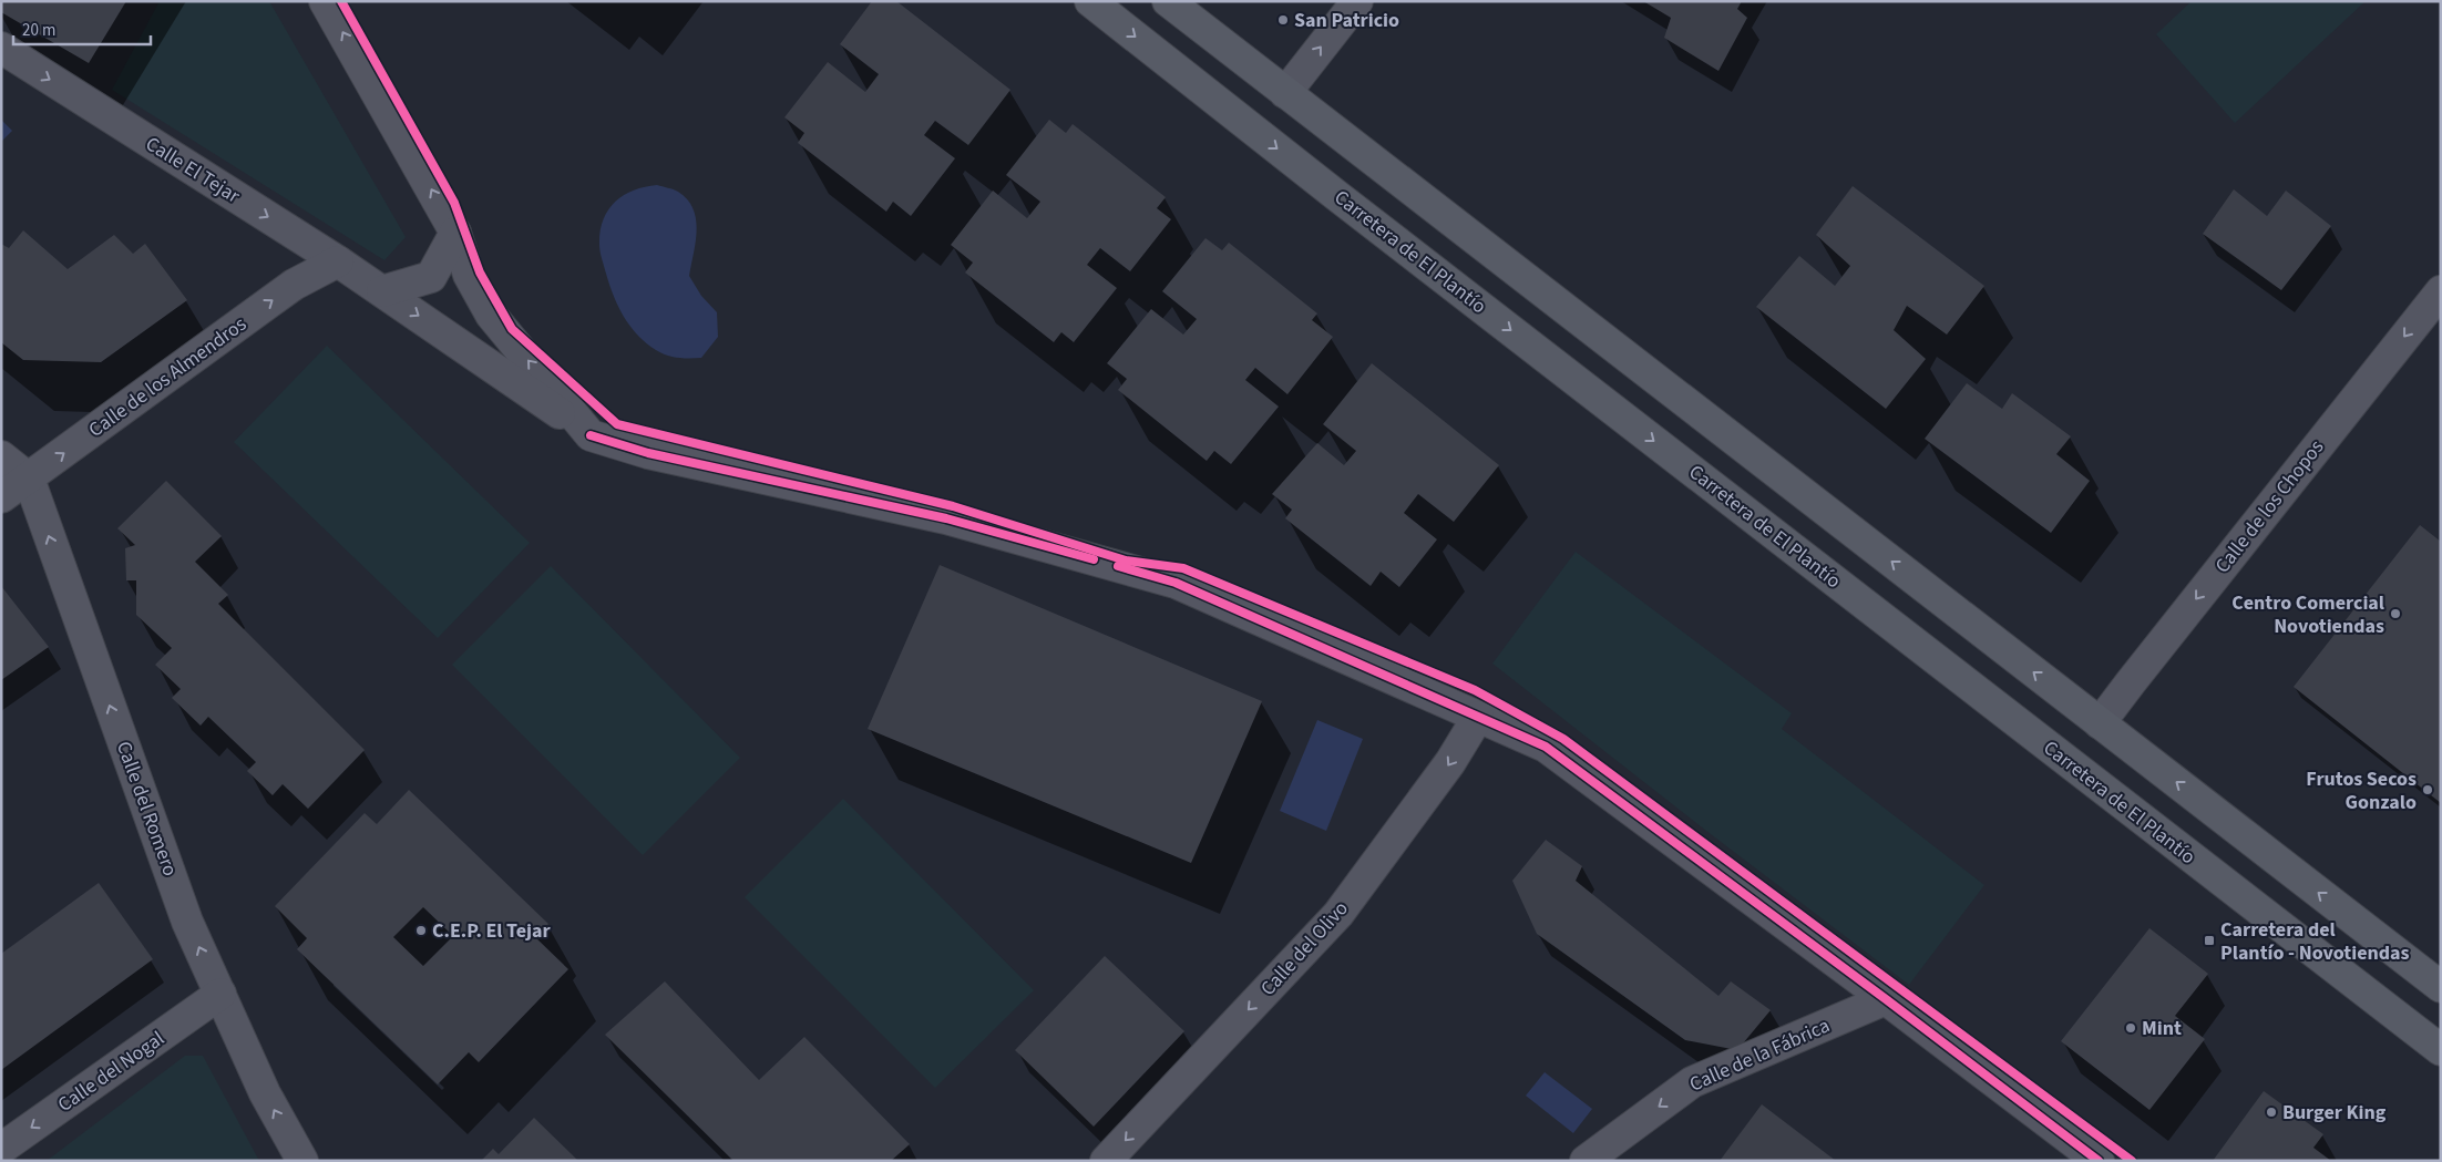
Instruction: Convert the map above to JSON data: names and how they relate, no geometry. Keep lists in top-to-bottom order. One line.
{"streets":{"street":["Calle El Tejar","Carretera de El Plantío","Calle de los Almendros","Calle de los Chopos","Calle del Romero","Calle del Olivo","Calle de la Fábrica","Calle del Nogal"]},"crossings":[["Calle El Tejar","Calle de los Almendros"],["Calle El Tejar","Calle del Olivo"],["Calle El Tejar","Calle de la Fábrica"],["Calle de los Almendros","Calle del Romero"],["Calle del Romero","Calle del Nogal"]],"one_way":["Calle de los Almendros","Calle de los Chopos","Calle del Romero","Calle del Olivo","Calle de la Fábrica","Calle del Nogal"],"places":{"other":["San Patricio","Centro Comercial Novotiendas","Frutos Secos Gonzalo","C.E.P. El Tejar","Mint","Burger King"],"transit":["Carretera del Plantío - Novotiendas"]},"scale_bar":"20 m"}
